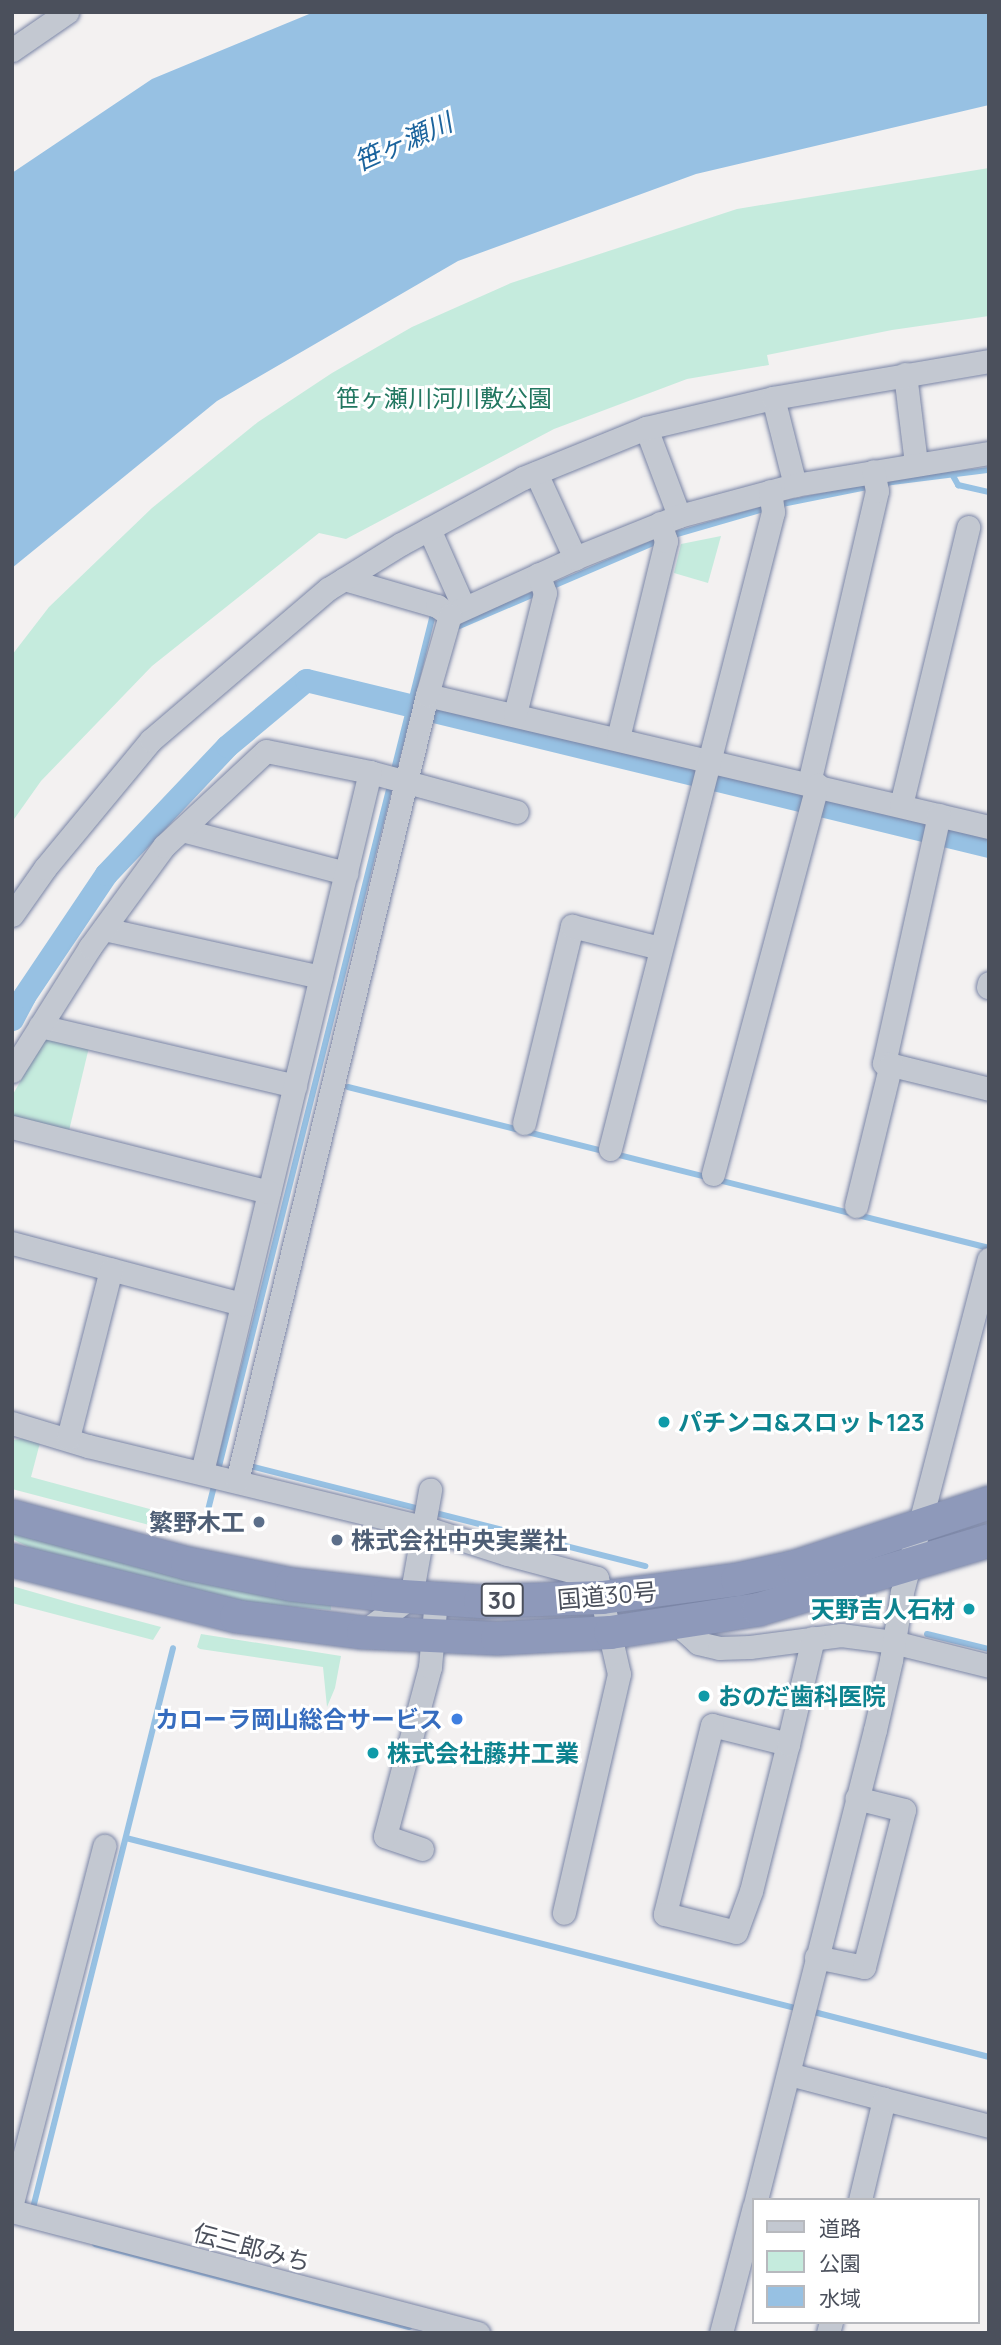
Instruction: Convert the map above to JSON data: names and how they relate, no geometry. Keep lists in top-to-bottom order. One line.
{"streets":{"highway":["国道30号","30"],"street":["伝三郎みち"]},"water":["笹ヶ瀬川"],"parks":["笹ヶ瀬川河川敷公園"],"places":["パチンコ&スロット123","繁野木工","株式会社中央実業社","天野吉人石材","おのだ歯科医院","カローラ岡山総合サービス","株式会社藤井工業"],"legend":["道路","公園","水域"]}
